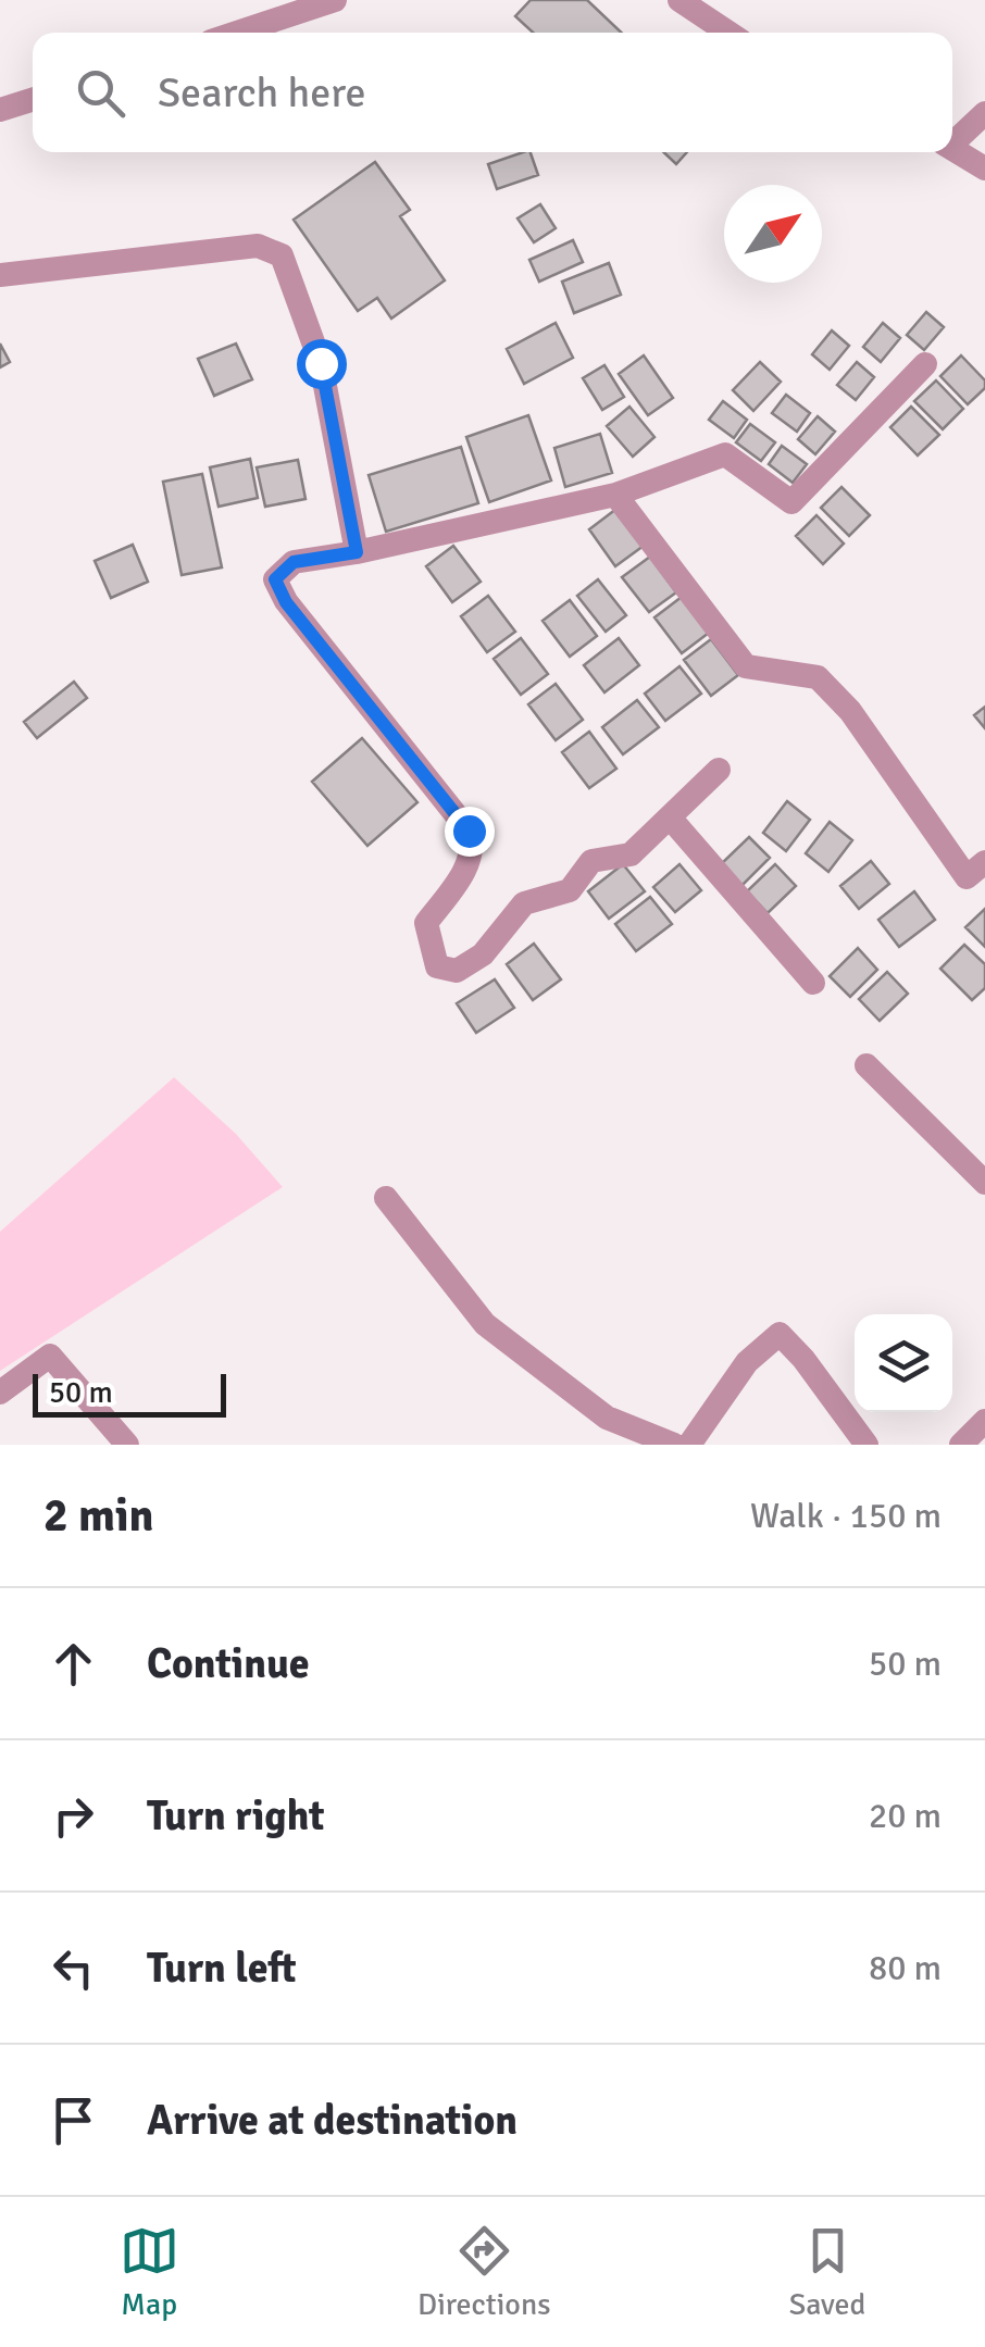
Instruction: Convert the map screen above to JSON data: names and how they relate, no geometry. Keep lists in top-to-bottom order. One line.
{"scale_bar":"50 m","north":"top right","page":{"search":"Search here","scale":"50 m","heading":["2 min","Walk · 150 m"],"list":[["Continue","50 m"],["Turn right","20 m"],["Turn left","80 m"],"Arrive at destination"],"nav":["Map","Directions","Saved"]}}
